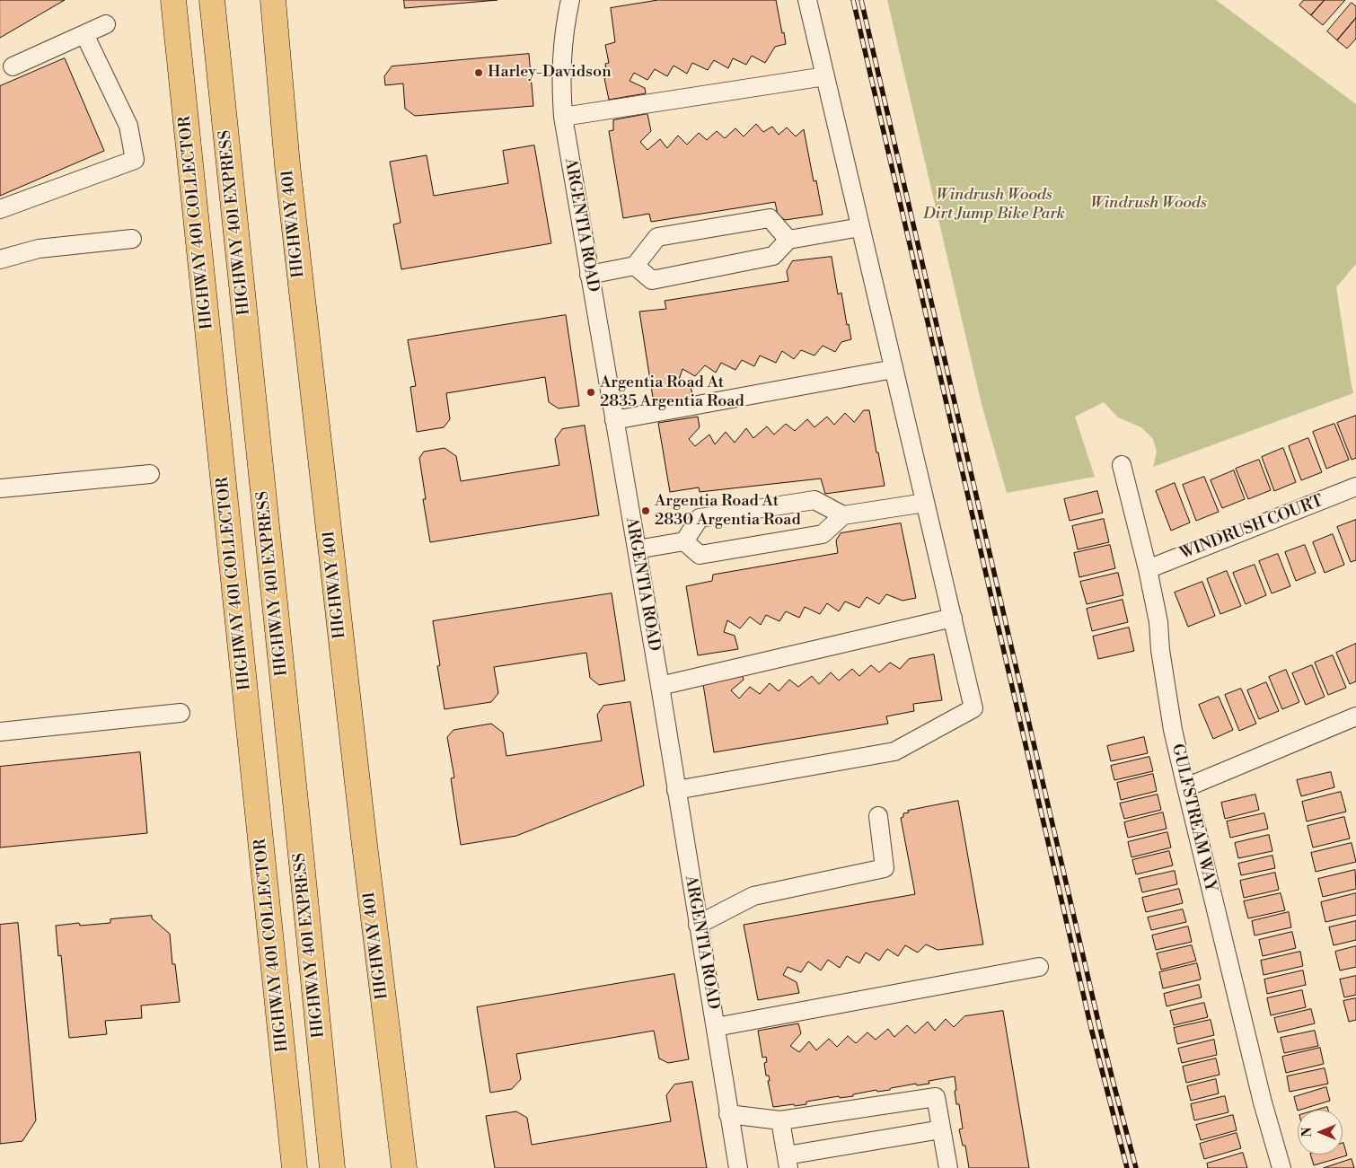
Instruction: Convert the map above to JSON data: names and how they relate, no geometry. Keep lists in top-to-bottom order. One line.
{"streets":{"highway":["HIGHWAY 401 COLLECTOR","HIGHWAY 401 EXPRESS","HIGHWAY 401"],"street":["ARGENTIA ROAD","WINDRUSH COURT","GULFSTREAM WAY"]},"crossings":[["WINDRUSH COURT","GULFSTREAM WAY"]],"parks":["Windrush Woods Dirt Jump Bike Park","Windrush Woods"],"places":["Harley-Davidson","Argentia Road At 2835 Argentia Road","Argentia Road At 2830 Argentia Road"],"north":"left"}
